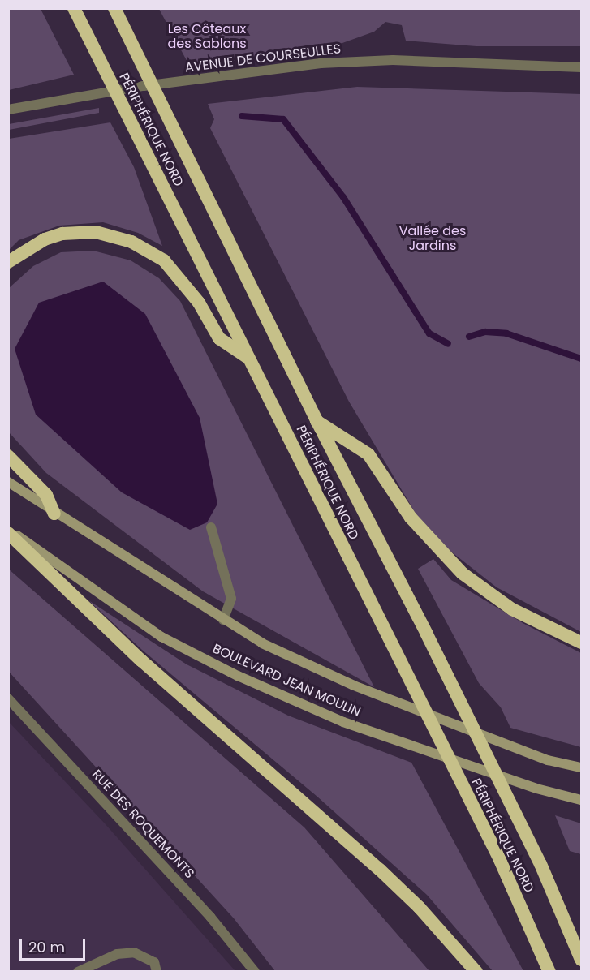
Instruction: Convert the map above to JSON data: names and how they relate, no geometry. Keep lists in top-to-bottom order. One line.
{"streets":{"highway":["PÉRIPHÉRIQUE NORD"],"main road":["BOULEVARD JEAN MOULIN"],"street":["AVENUE DE COURSEULLES","RUE DES ROQUEMONTS"]},"parks":["Les Côteaux des Sablons","Vallée des Jardins"],"scale_bar":"20 m"}
